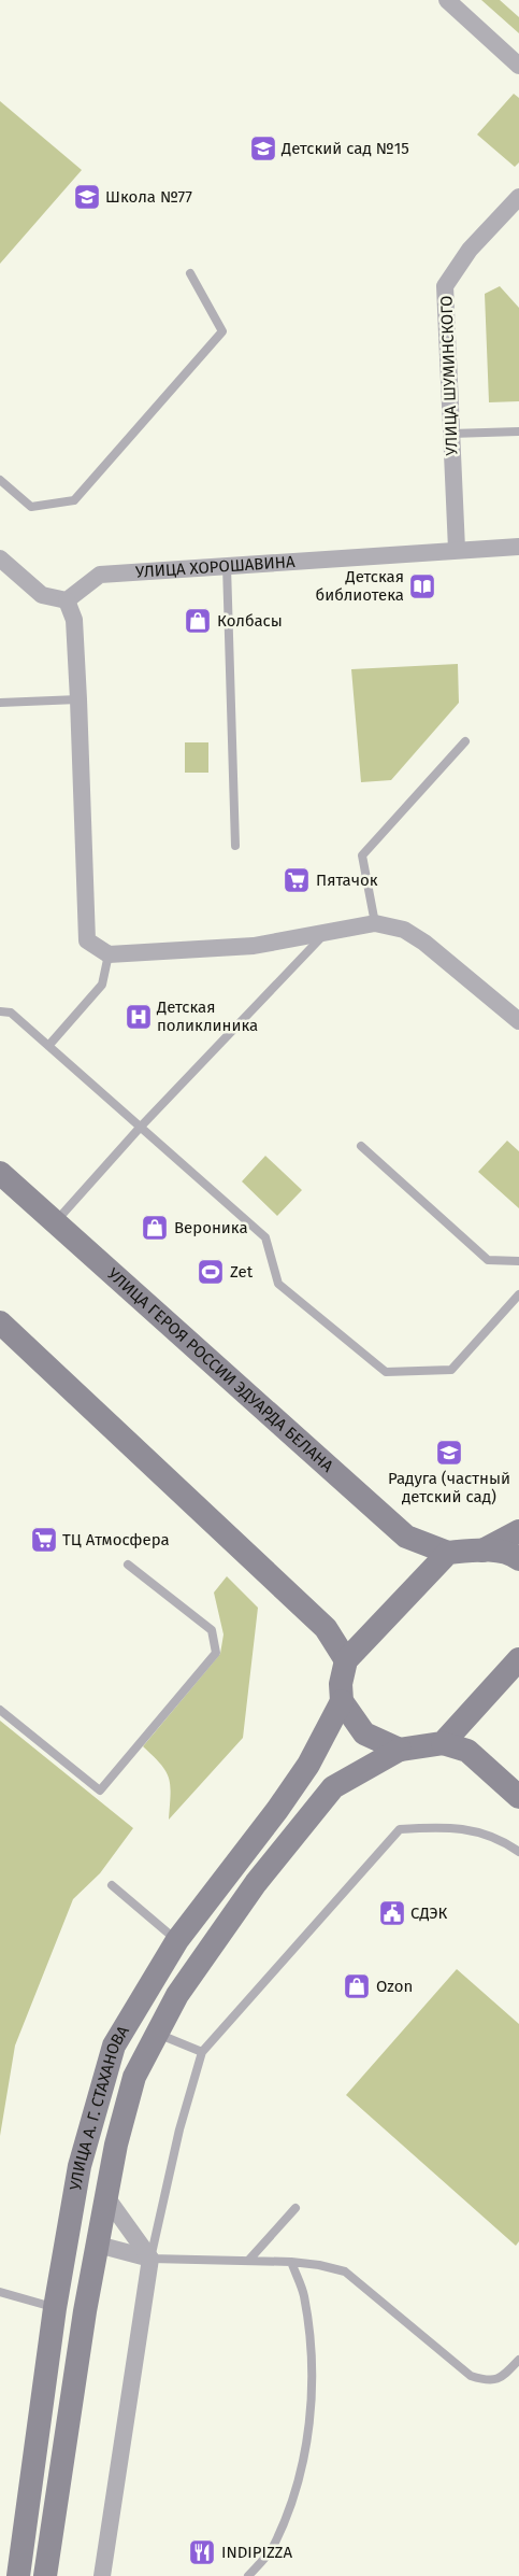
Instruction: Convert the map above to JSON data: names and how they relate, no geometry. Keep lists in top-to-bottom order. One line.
{"streets":{"main road":["УЛИЦА ГЕРОЯ РОССИИ ЭДУАРДА БЕЛАНА","УЛИЦА А. Г. СТАХАНОВА"],"street":["УЛИЦА ШУМИНСКОГО","УЛИЦА ХОРОШАВИНА"]},"crossings":[["УЛИЦА ШУМИНСКОГО","УЛИЦА ХОРОШАВИНА"]],"places":{"school or university":["Детский сад №15","Школа №77","Радуга (частный детский сад)"],"library":["Детская библиотека"],"shop":["Колбасы","Вероника","Ozon"],"supermarket":["Пятачок","ТЦ Атмосфера"],"hospital":["Детская поликлиника"],"sports":["Zet"],"public building":["СДЭК"],"restaurant":["INDIPIZZA"]}}
